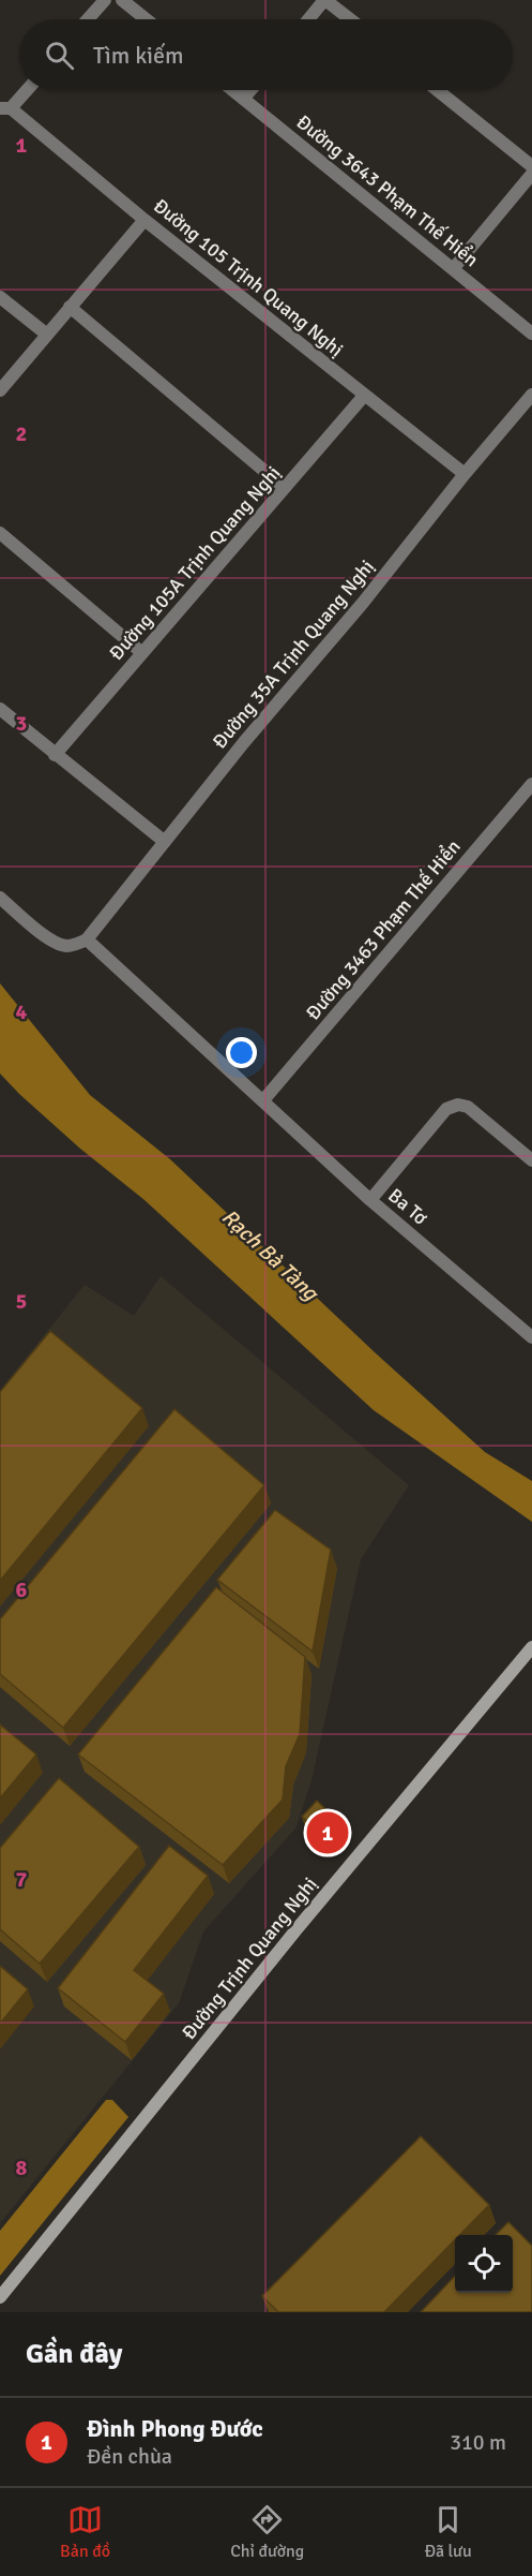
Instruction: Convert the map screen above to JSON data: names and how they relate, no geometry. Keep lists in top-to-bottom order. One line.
{"streets":{"main road":["Đường Trịnh Quang Nghị"],"street":["Đường 3643 Phạm Thế Hiển","Đường 105 Trịnh Quang Nghị","Đường 105A Trịnh Quang Nghị","Đường 35A Trịnh Quang Nghị","Đường 3463 Phạm Thế Hiển","Ba Tơ"]},"crossings":[["Đường 105 Trịnh Quang Nghị","Đường 105A Trịnh Quang Nghị"],["Đường 105 Trịnh Quang Nghị","Đường 35A Trịnh Quang Nghị"],["Đường 35A Trịnh Quang Nghị","Ba Tơ"],["Đường 3463 Phạm Thế Hiển","Ba Tơ"]],"water":["Rạch Bà Tàng"],"page":{"search":"Tìm kiếm","pins":"1","heading":"Gần đây","list":[{"mark":"1","name":"Đình Phong Đước","note":"Đền chùa","value":"310 m"}],"nav":["Bản đồ","Chỉ đường","Đã lưu"]},"grid":{"rows":["1","2","3","4","5","6","7","8"]}}
